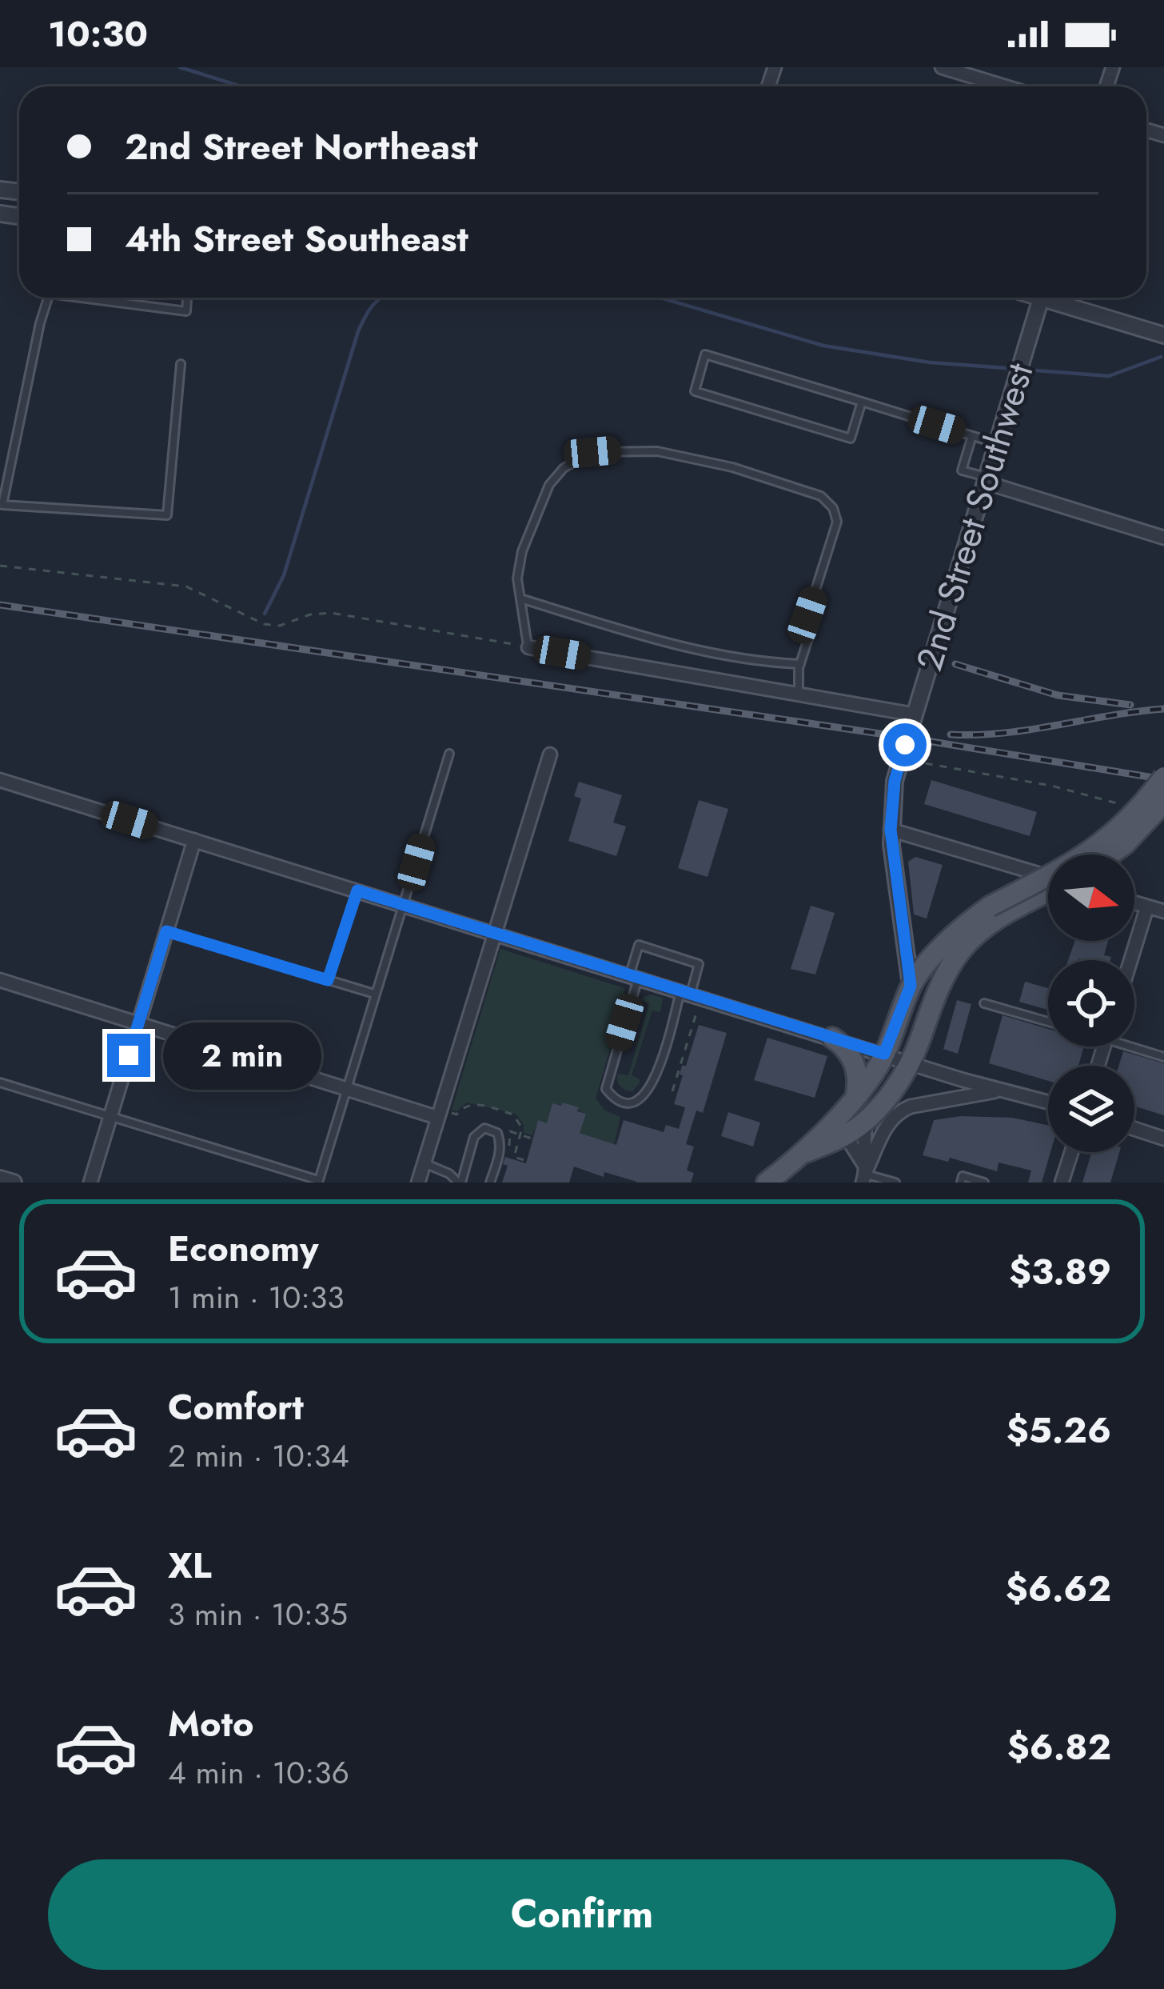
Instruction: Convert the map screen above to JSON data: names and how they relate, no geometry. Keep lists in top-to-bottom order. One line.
{"streets":{"street":["2nd Street Southwest"]},"north":"right","page":{"status":"10:30","banner":["2nd Street Northeast","4th Street Southeast"],"bubble":"2 min","list":[{"name":"Economy","note":"1 min · 10:33","value":"$3.89"},{"name":"Comfort","note":"2 min · 10:34","value":"$5.26"},{"name":"XL","note":"3 min · 10:35","value":"$6.62"},{"name":"Moto","note":"4 min · 10:36","value":"$6.82"}],"buttons":"Confirm"}}
